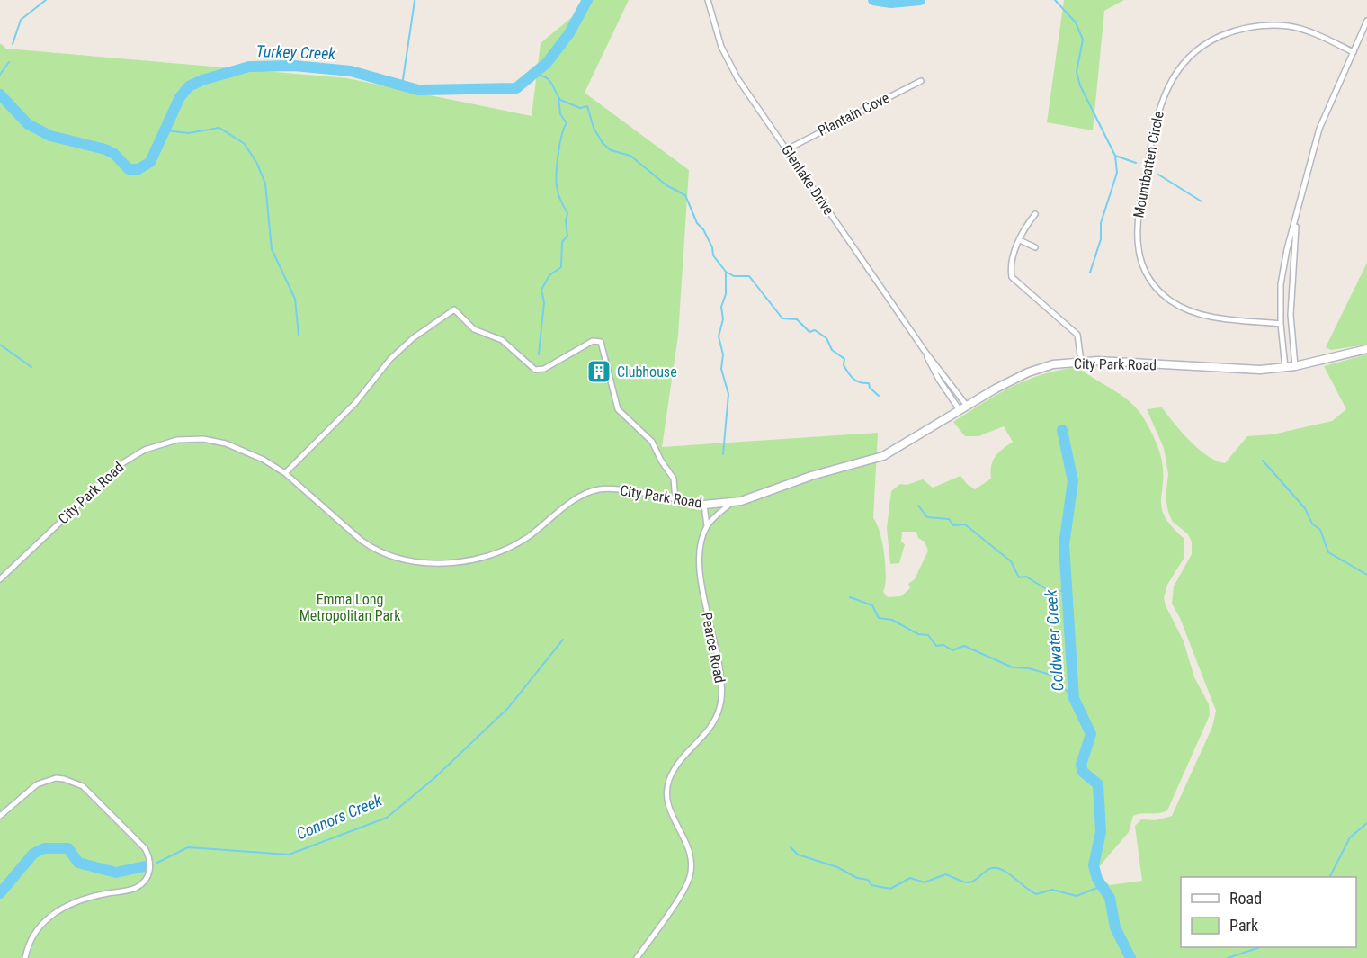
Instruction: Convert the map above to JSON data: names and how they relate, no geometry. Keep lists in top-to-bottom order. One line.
{"streets":{"street":["Plantain Cove","Mountbatten Circle","Glenlake Drive","City Park Road","Pearce Road"]},"crossings":[["Plantain Cove","Glenlake Drive"],["Glenlake Drive","City Park Road"]],"water":["Turkey Creek","Coldwater Creek","Connors Creek"],"parks":["Emma Long Metropolitan Park"],"places":{"building":["Clubhouse"]},"legend":["Road","Park"]}
